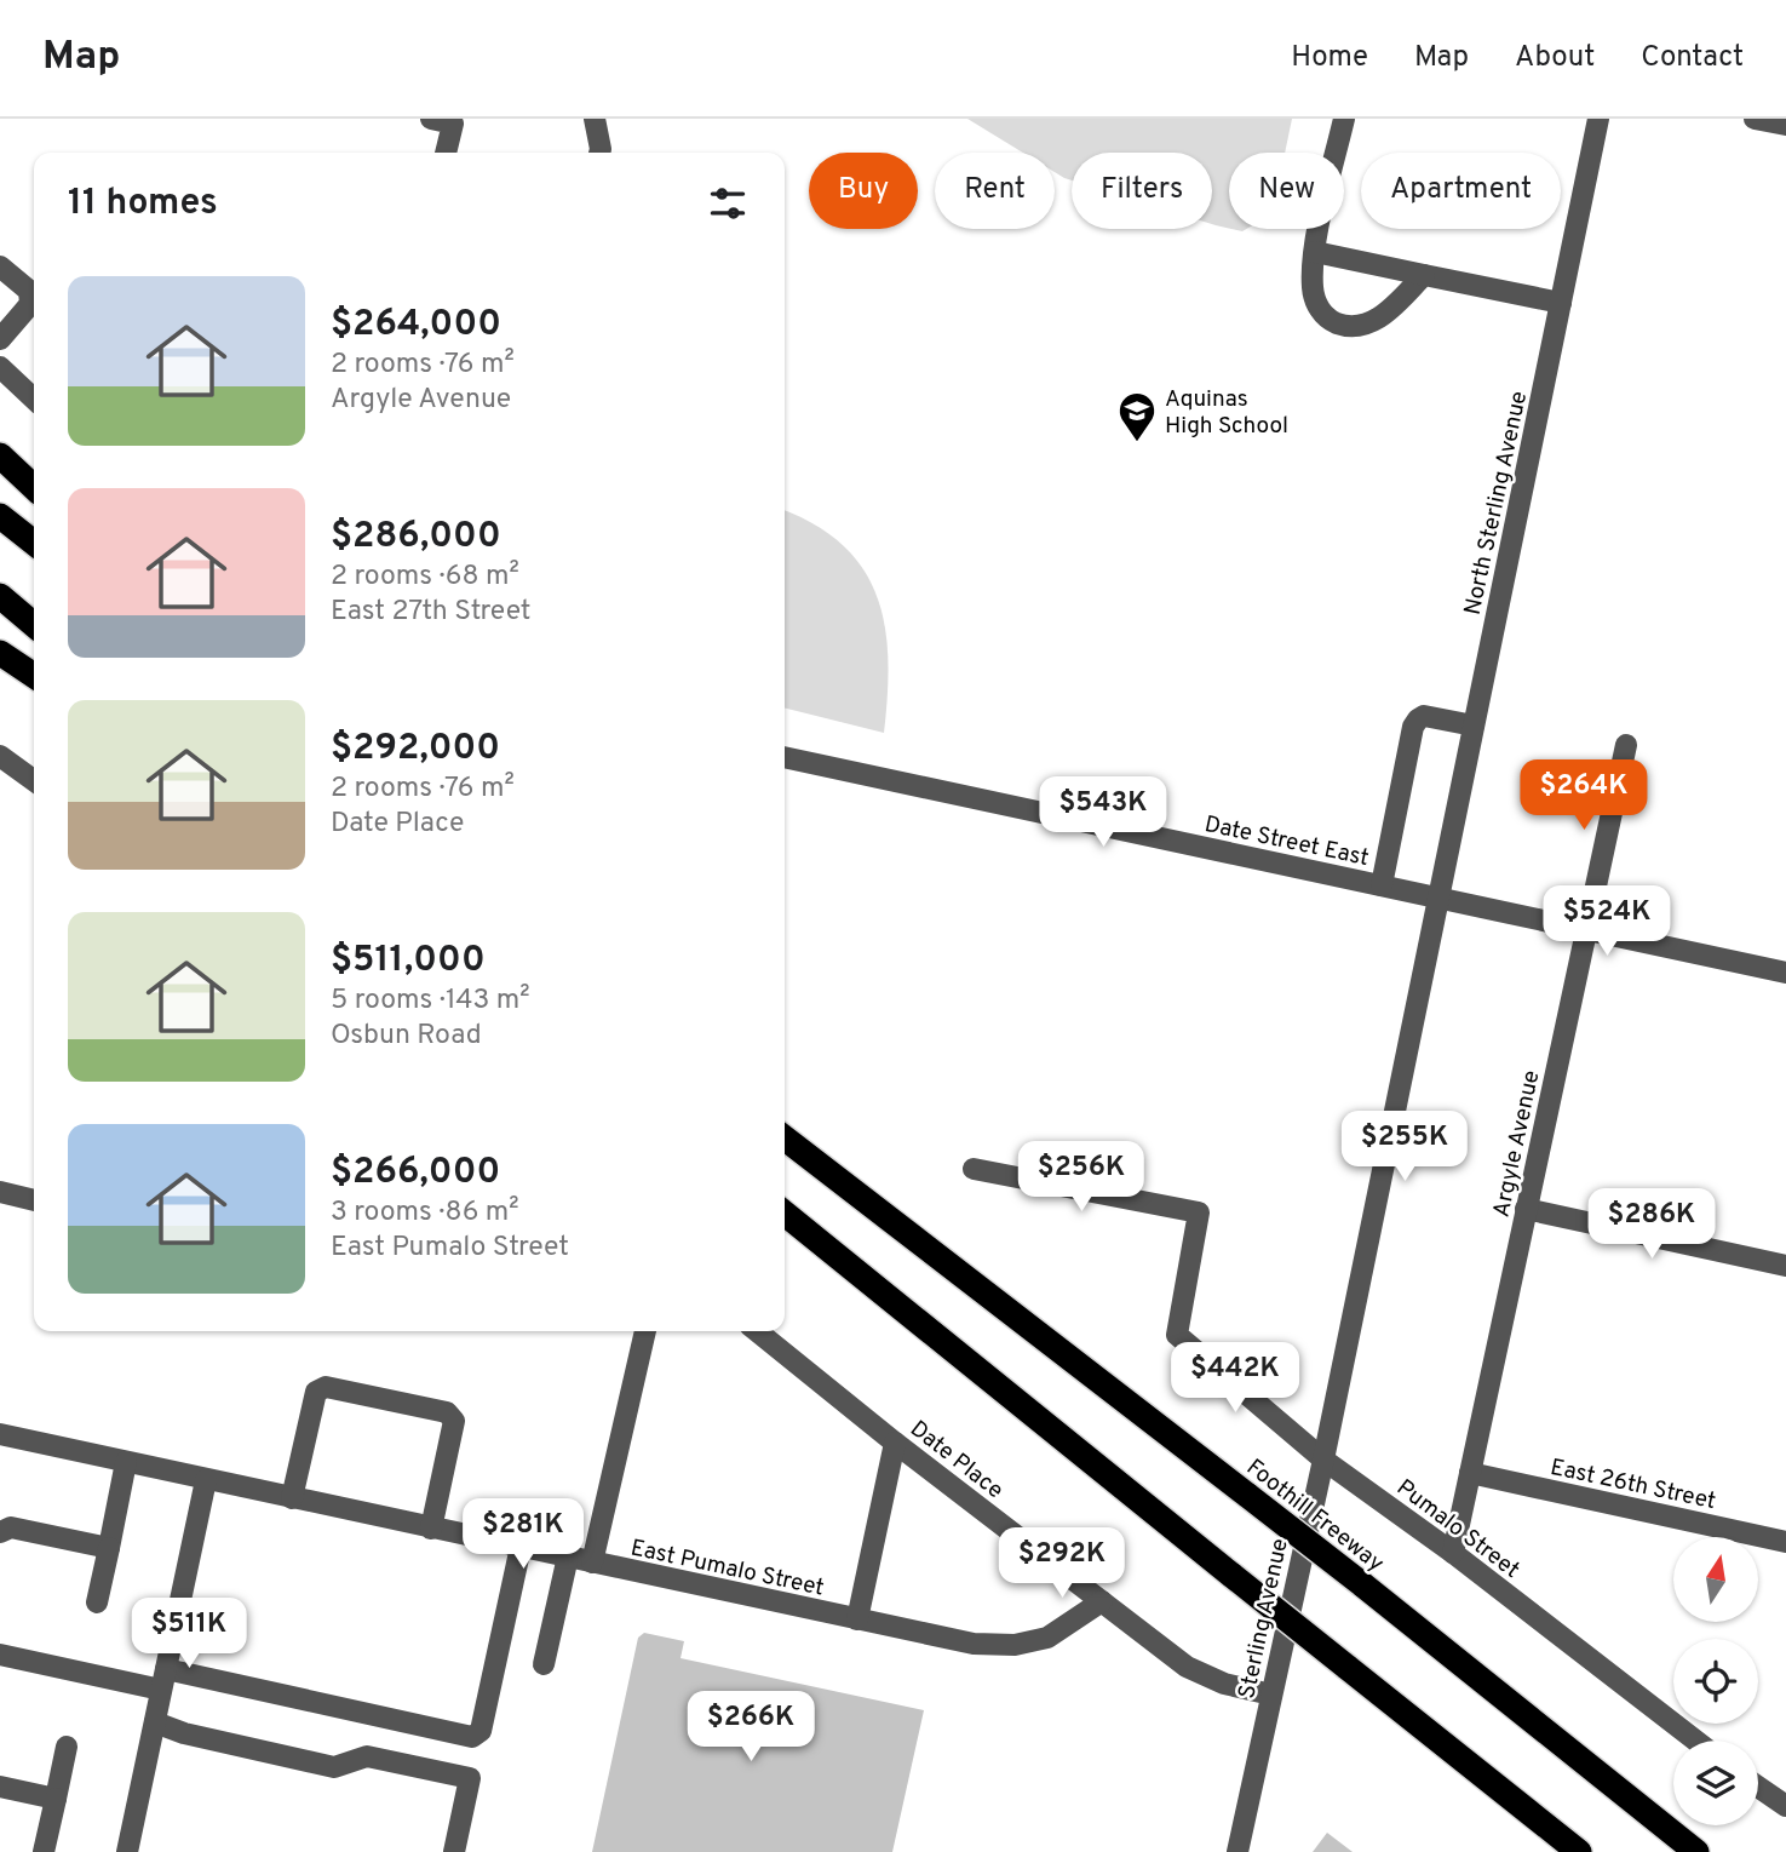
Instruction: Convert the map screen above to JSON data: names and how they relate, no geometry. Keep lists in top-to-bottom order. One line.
{"streets":{"highway":["Foothill Freeway"],"street":["North Sterling Avenue","Date Street East","Argyle Avenue","Date Place","East 26th Street","Pumalo Street","East Pumalo Street","Sterling Avenue"]},"crossings":[["North Sterling Avenue","Date Street East"],["North Sterling Avenue","Sterling Avenue"],["Date Street East","Argyle Avenue"],["Date Street East","Sterling Avenue"],["Argyle Avenue","East 26th Street"],["Argyle Avenue","Pumalo Street"],["Date Place","East Pumalo Street"],["Date Place","Sterling Avenue"],["Pumalo Street","Sterling Avenue"]],"places":{"school or university":["Aquinas High School"]},"north":"top","page":{"header":"Map","nav":["Home","Map","About","Contact"],"chip":["Buy","Rent","Filters","New","Apartment"],"heading":"11 homes","list":[{"name":"$264,000","note":"2 rooms · 76 m² · Argyle Avenue"},{"name":"$286,000","note":"2 rooms · 68 m² · East 27th Street"},{"name":"$292,000","note":"2 rooms · 76 m² · Date Place"},{"name":"$511,000","note":"5 rooms · 143 m² · Osbun Road"},{"name":"$266,000","note":"3 rooms · 86 m² · East Pumalo Street"}],"price":["$264K","$543K","$524K","$255K","$256K","$286K","$442K","$281K","$292K","$511K","$266K"]}}
